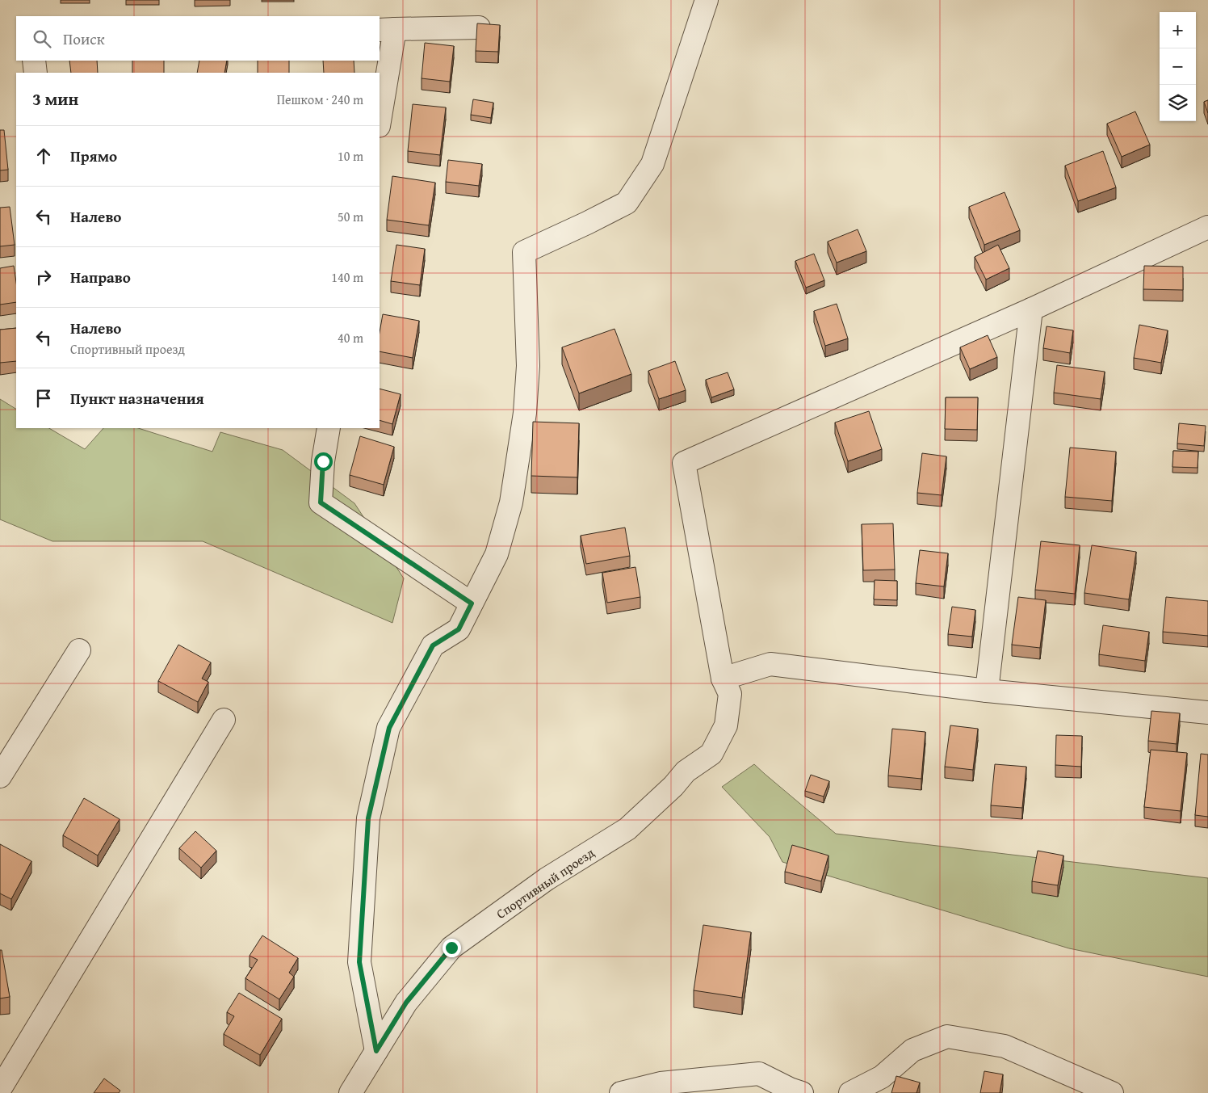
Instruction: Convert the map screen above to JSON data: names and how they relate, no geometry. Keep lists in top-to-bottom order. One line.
{"streets":{"street":["Спортивный проезд"]},"page":{"map_buttons":["+","−"],"search":"Поиск","heading":["3 мин","Пешком · 240 m"],"list":[["Прямо","10 m"],["Налево","50 m"],["Направо","140 m"],["Налево","Спортивный проезд","40 m"],"Пункт назначения"]}}
